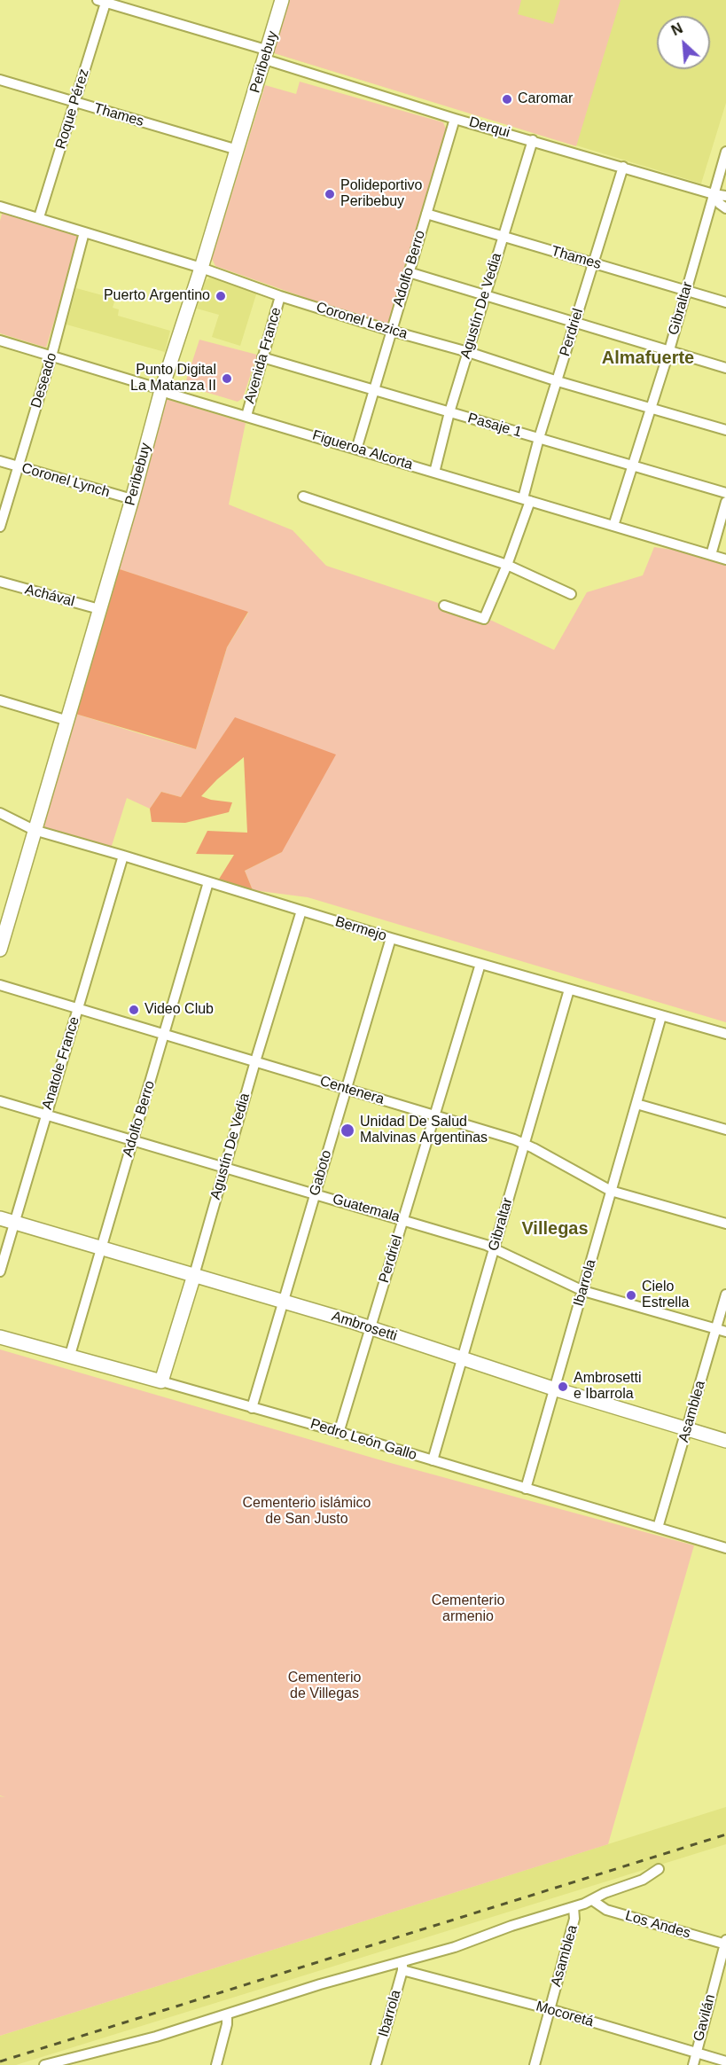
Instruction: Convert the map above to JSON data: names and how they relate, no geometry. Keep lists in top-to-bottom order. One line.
{"streets":{"street":["Peribebuy","Roque Pérez","Thames","Derqui","Adolfo Berro","Agustín De Vedia","Gibraltar","Coronel Lezica","Perdriel","Avenida France","Deseado","Pasaje 1","Figueroa Alcorta","Coronel Lynch","Achával","Bermejo","Anatole France","Centenera","Gaboto","Guatemala","Ibarrola","Ambrosetti","Asamblea","Pedro León Gallo","Los Andes","Mocoretá","Gavilán"]},"crossings":[["Peribebuy","Thames"],["Peribebuy","Derqui"],["Peribebuy","Coronel Lezica"],["Peribebuy","Figueroa Alcorta"],["Peribebuy","Coronel Lynch"],["Peribebuy","Achával"],["Peribebuy","Bermejo"],["Roque Pérez","Thames"],["Roque Pérez","Derqui"],["Roque Pérez","Coronel Lezica"],["Thames","Adolfo Berro"],["Thames","Agustín De Vedia"],["Thames","Gibraltar"],["Thames","Perdriel"],["Derqui","Adolfo Berro"],["Derqui","Agustín De Vedia"],["Derqui","Gibraltar"],["Derqui","Perdriel"],["Adolfo Berro","Coronel Lezica"],["Adolfo Berro","Pasaje 1"],["Adolfo Berro","Figueroa Alcorta"],["Adolfo Berro","Bermejo"],["Adolfo Berro","Centenera"],["Adolfo Berro","Guatemala"],["Adolfo Berro","Ambrosetti"],["Adolfo Berro","Pedro León Gallo"],["Agustín De Vedia","Coronel Lezica"],["Agustín De Vedia","Pasaje 1"],["Agustín De Vedia","Figueroa Alcorta"],["Agustín De Vedia","Bermejo"],["Agustín De Vedia","Centenera"],["Agustín De Vedia","Guatemala"],["Agustín De Vedia","Ambrosetti"],["Agustín De Vedia","Pedro León Gallo"],["Gibraltar","Coronel Lezica"],["Gibraltar","Pasaje 1"],["Gibraltar","Figueroa Alcorta"],["Gibraltar","Bermejo"],["Gibraltar","Centenera"],["Gibraltar","Guatemala"],["Gibraltar","Ambrosetti"],["Gibraltar","Pedro León Gallo"],["Coronel Lezica","Perdriel"],["Coronel Lezica","Avenida France"],["Coronel Lezica","Deseado"],["Perdriel","Pasaje 1"],["Perdriel","Figueroa Alcorta"],["Perdriel","Bermejo"],["Perdriel","Centenera"],["Perdriel","Guatemala"],["Perdriel","Ambrosetti"],["Perdriel","Pedro León Gallo"],["Avenida France","Pasaje 1"],["Avenida France","Figueroa Alcorta"],["Deseado","Figueroa Alcorta"],["Deseado","Coronel Lynch"],["Bermejo","Anatole France"],["Bermejo","Gaboto"],["Bermejo","Ibarrola"],["Anatole France","Centenera"],["Anatole France","Guatemala"],["Anatole France","Ambrosetti"],["Centenera","Gaboto"],["Centenera","Ibarrola"],["Gaboto","Guatemala"],["Gaboto","Ambrosetti"],["Gaboto","Pedro León Gallo"],["Guatemala","Ibarrola"],["Guatemala","Asamblea"],["Ibarrola","Ambrosetti"],["Ibarrola","Pedro León Gallo"],["Ibarrola","Mocoretá"],["Ambrosetti","Asamblea"],["Asamblea","Pedro León Gallo"],["Asamblea","Mocoretá"],["Los Andes","Gavilán"],["Mocoretá","Gavilán"]],"districts":["Almafuerte","Villegas"],"parks":["Cementerio islámico de San Justo","Cementerio armenio","Cementerio de Villegas"],"places":["Caromar","Polideportivo Peribebuy","Puerto Argentino","Punto Digital La Matanza II","Video Club","Unidad De Salud Malvinas Argentinas","Cielo Estrella","Ambrosetti e Ibarrola"],"north":"top left"}
